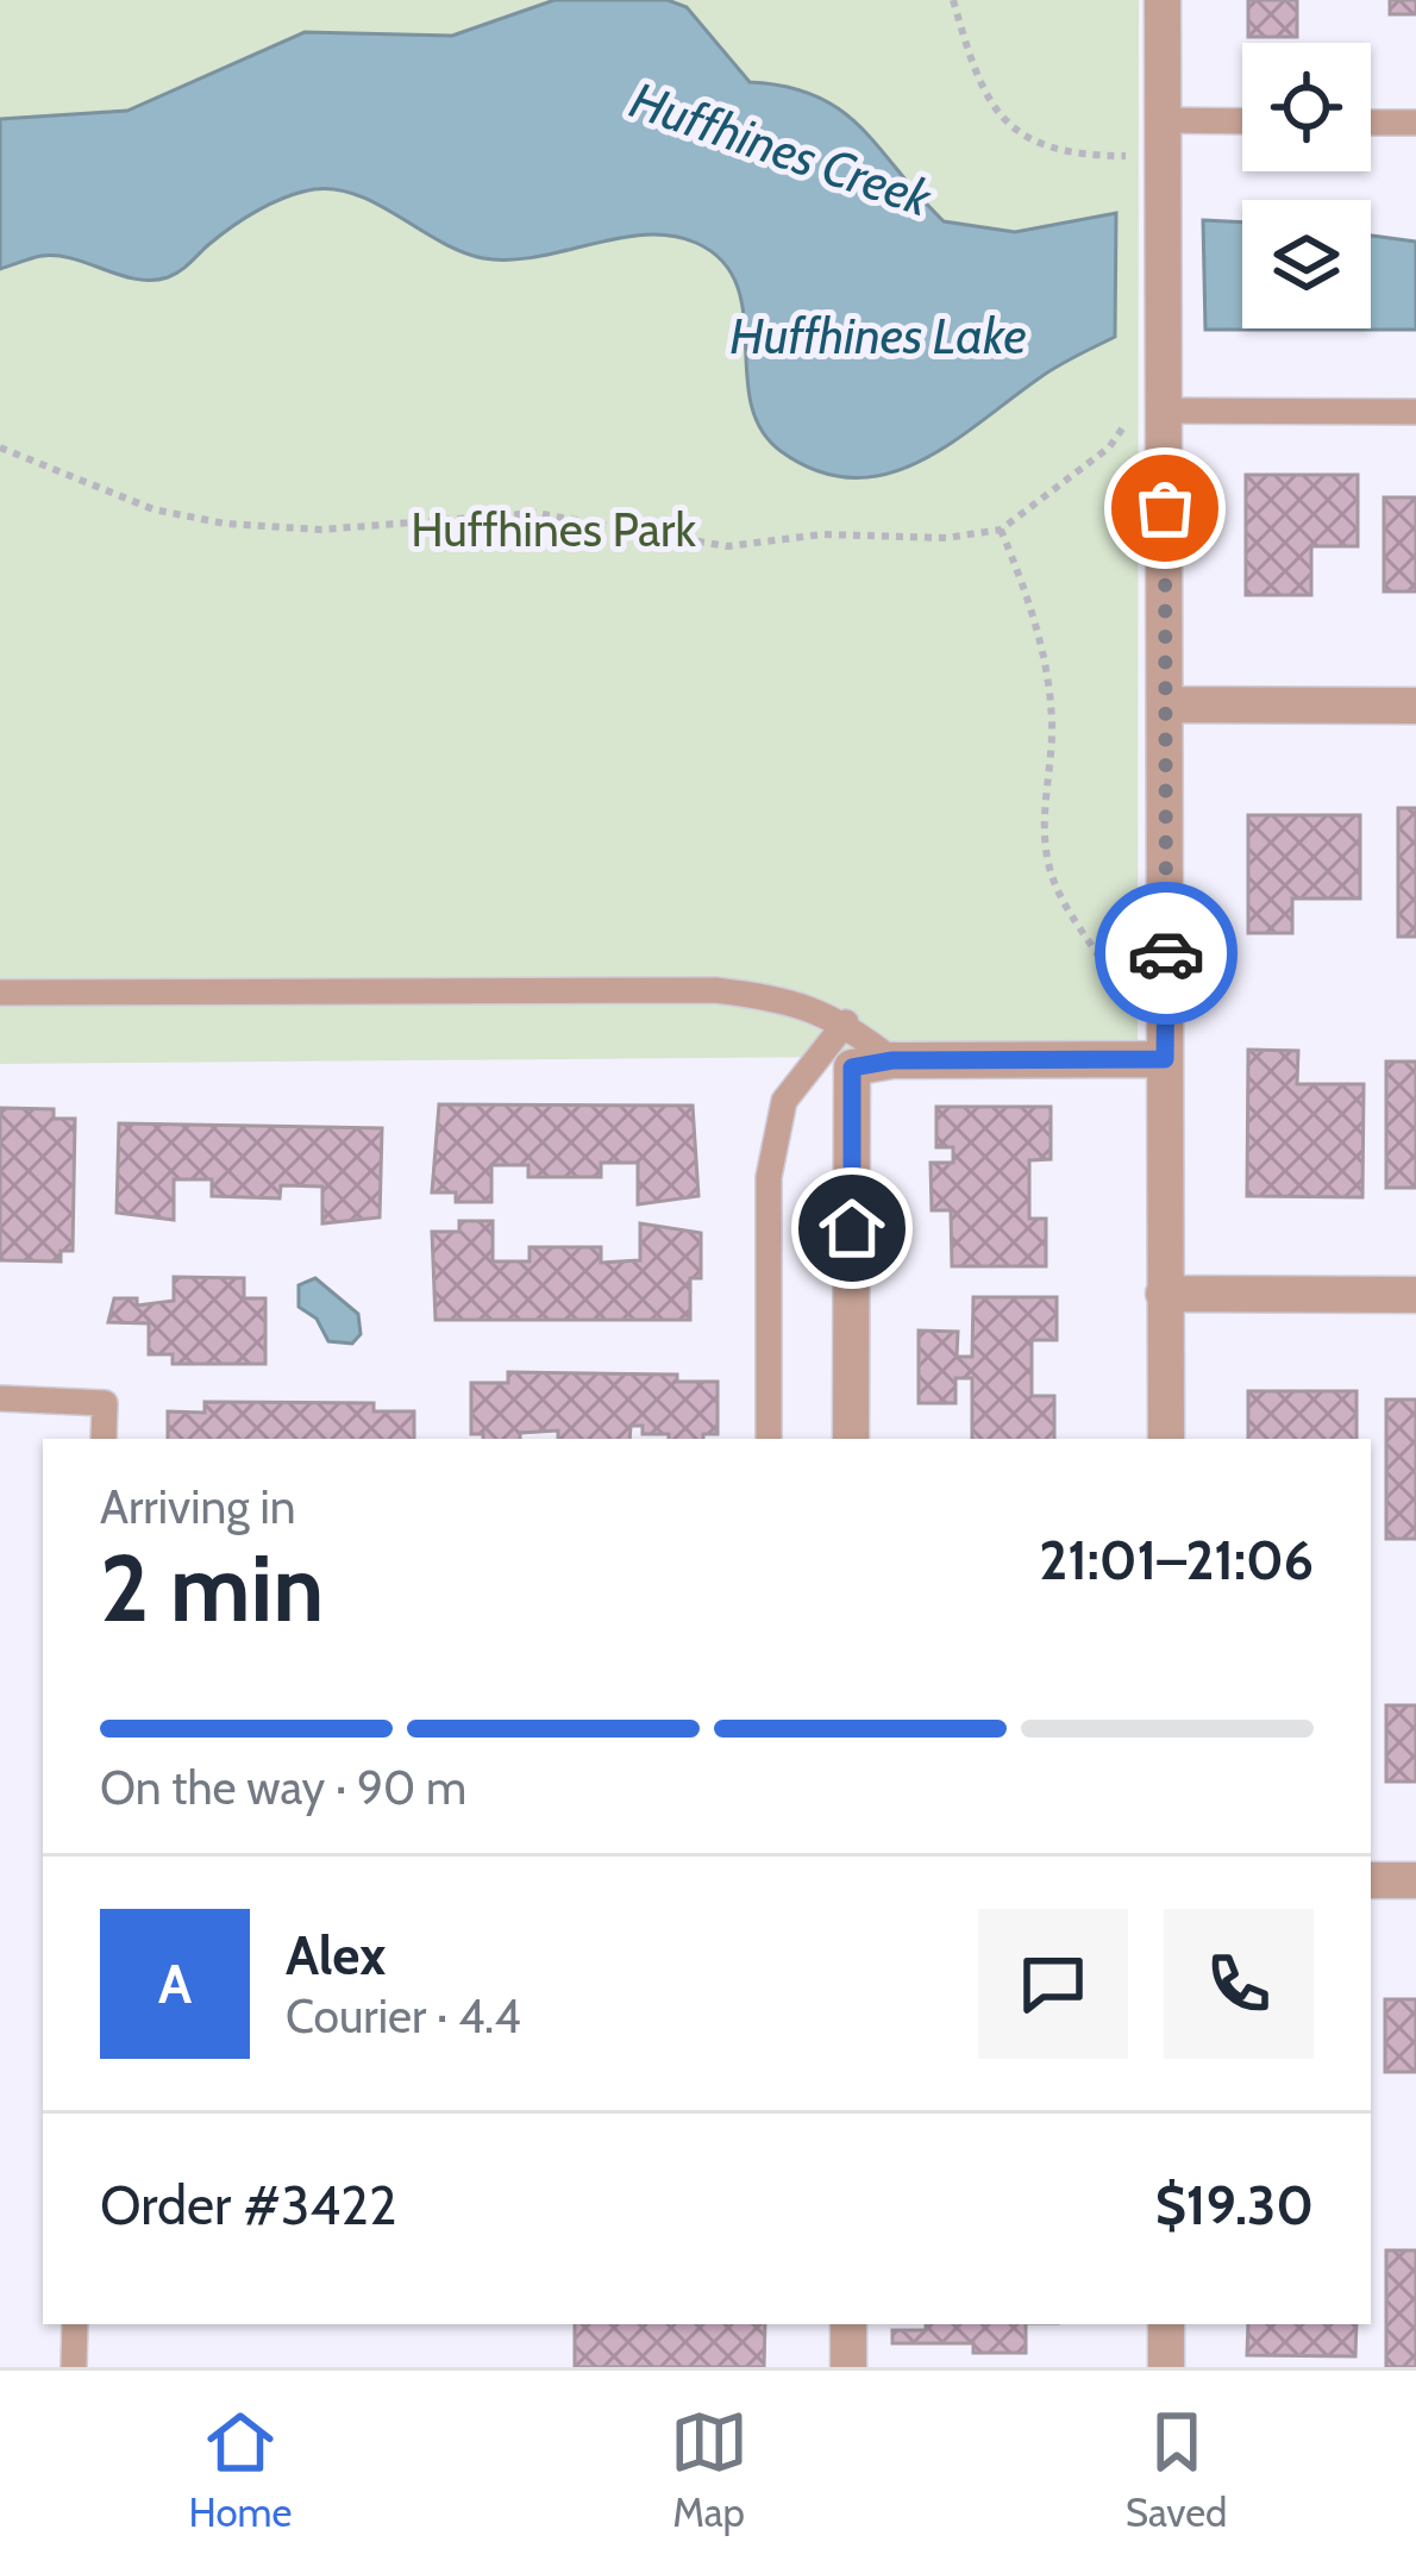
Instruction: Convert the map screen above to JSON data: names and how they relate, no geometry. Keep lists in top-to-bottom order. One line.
{"water":["Huffhines Creek","Huffhines Lake"],"parks":["Huffhines Park"],"page":{"heading":["2 min","Arriving in","21:01–21:06"],"panel":["Alex","Courier · 4.4","Order #3422","$19.30"],"bar":"On the way · 90 m","round":"A","tabs":["Home","Map","Saved"]}}
